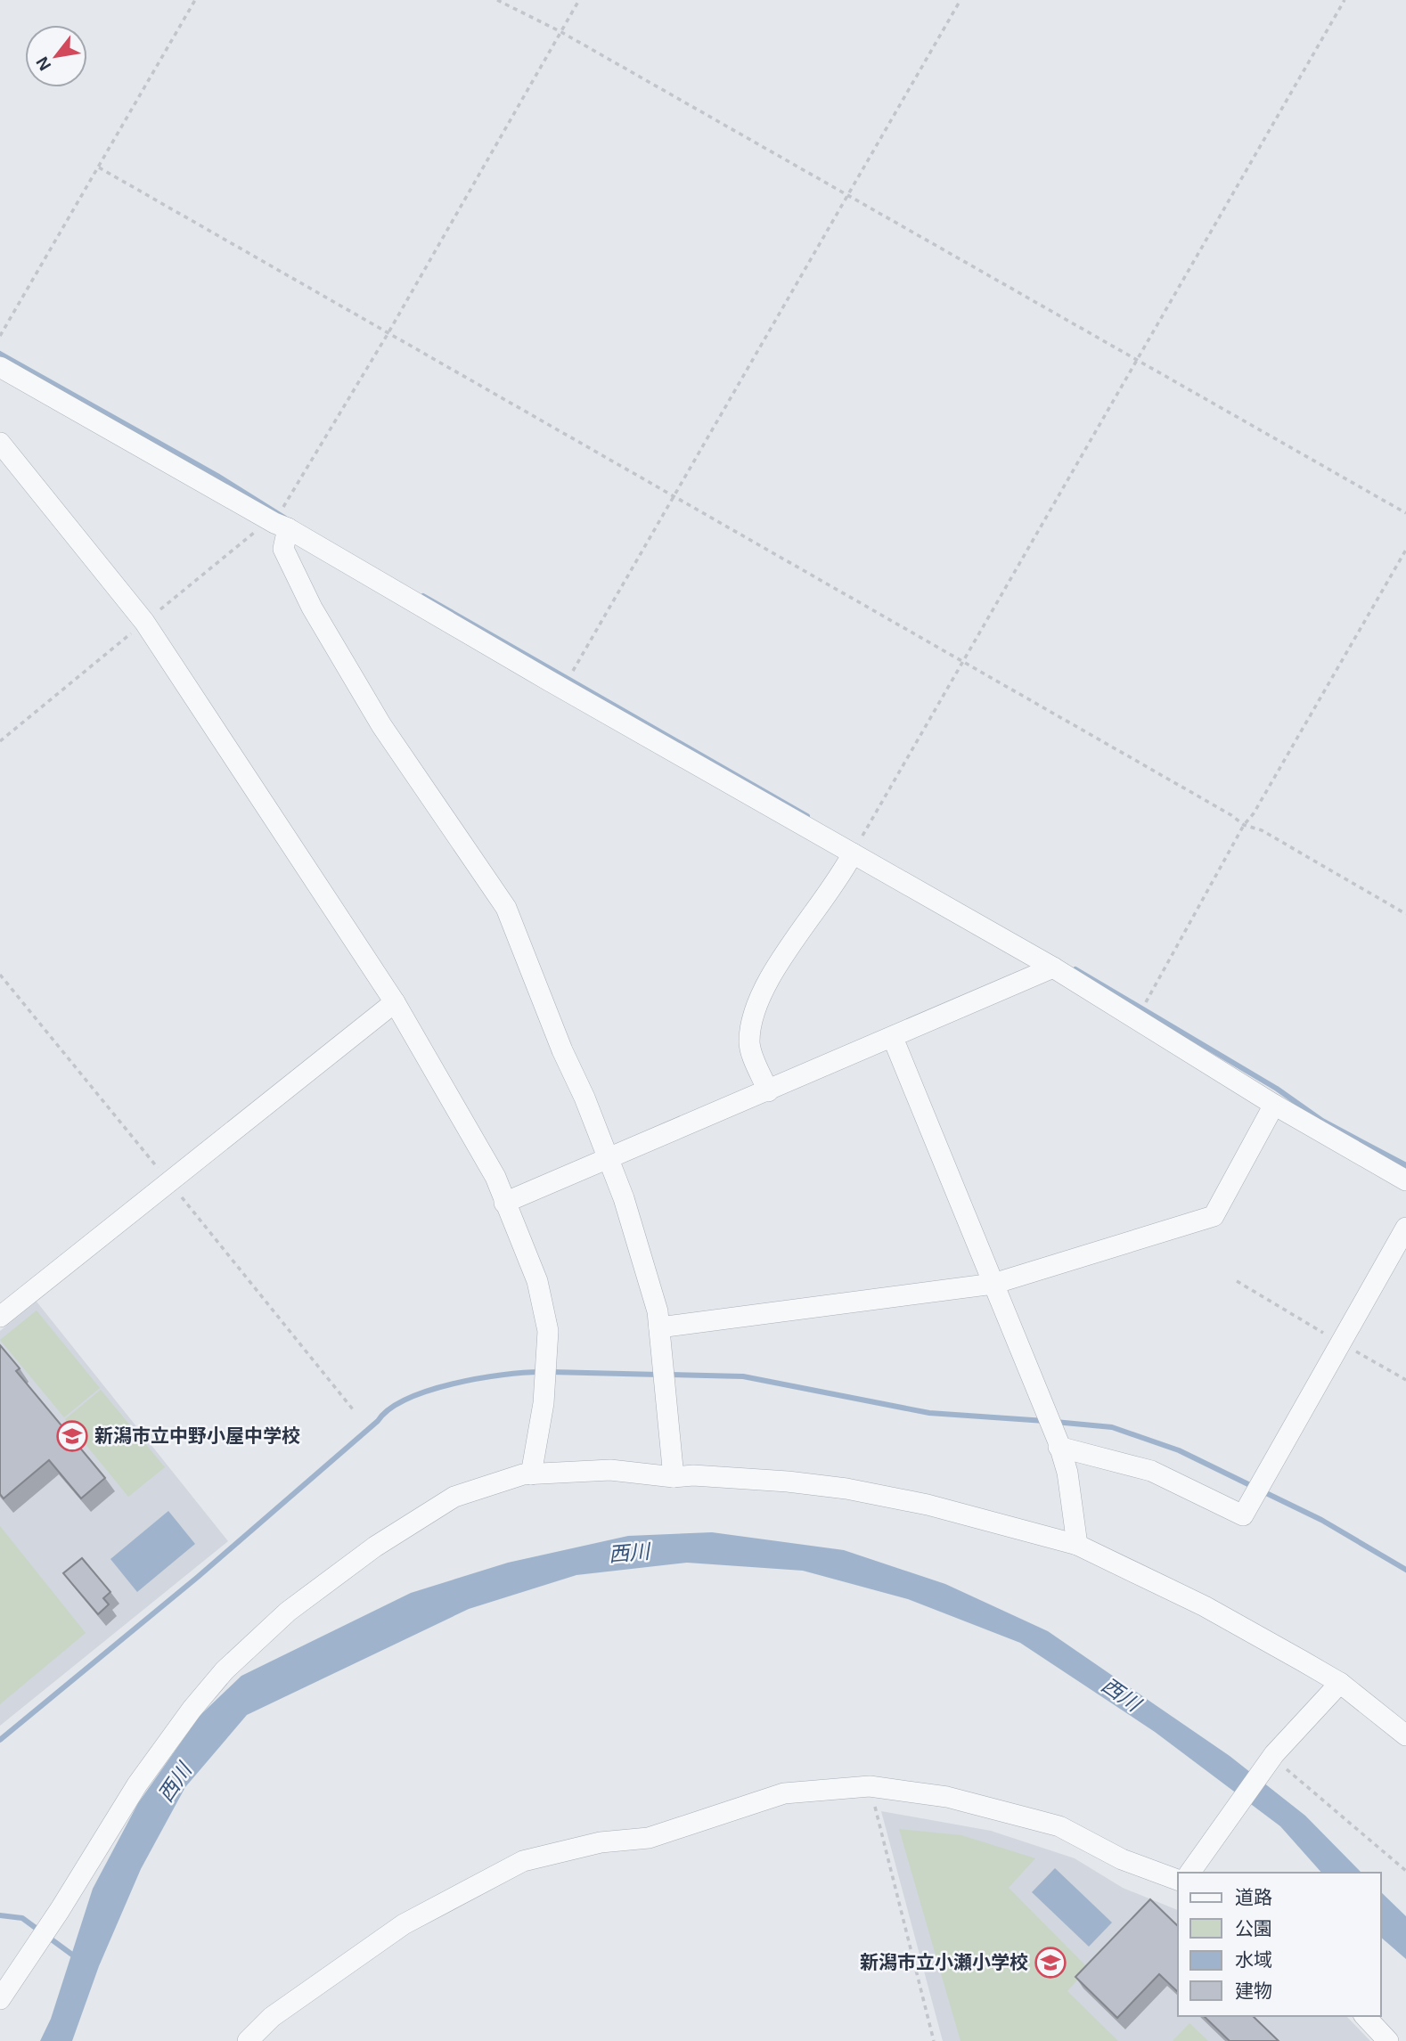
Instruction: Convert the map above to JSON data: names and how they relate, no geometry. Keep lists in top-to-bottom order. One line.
{"water":["西川"],"places":{"school or university":["新潟市立中野小屋中学校","新潟市立小瀬小学校"]},"legend":["道路","公園","水域","建物"],"north":"bottom left"}
